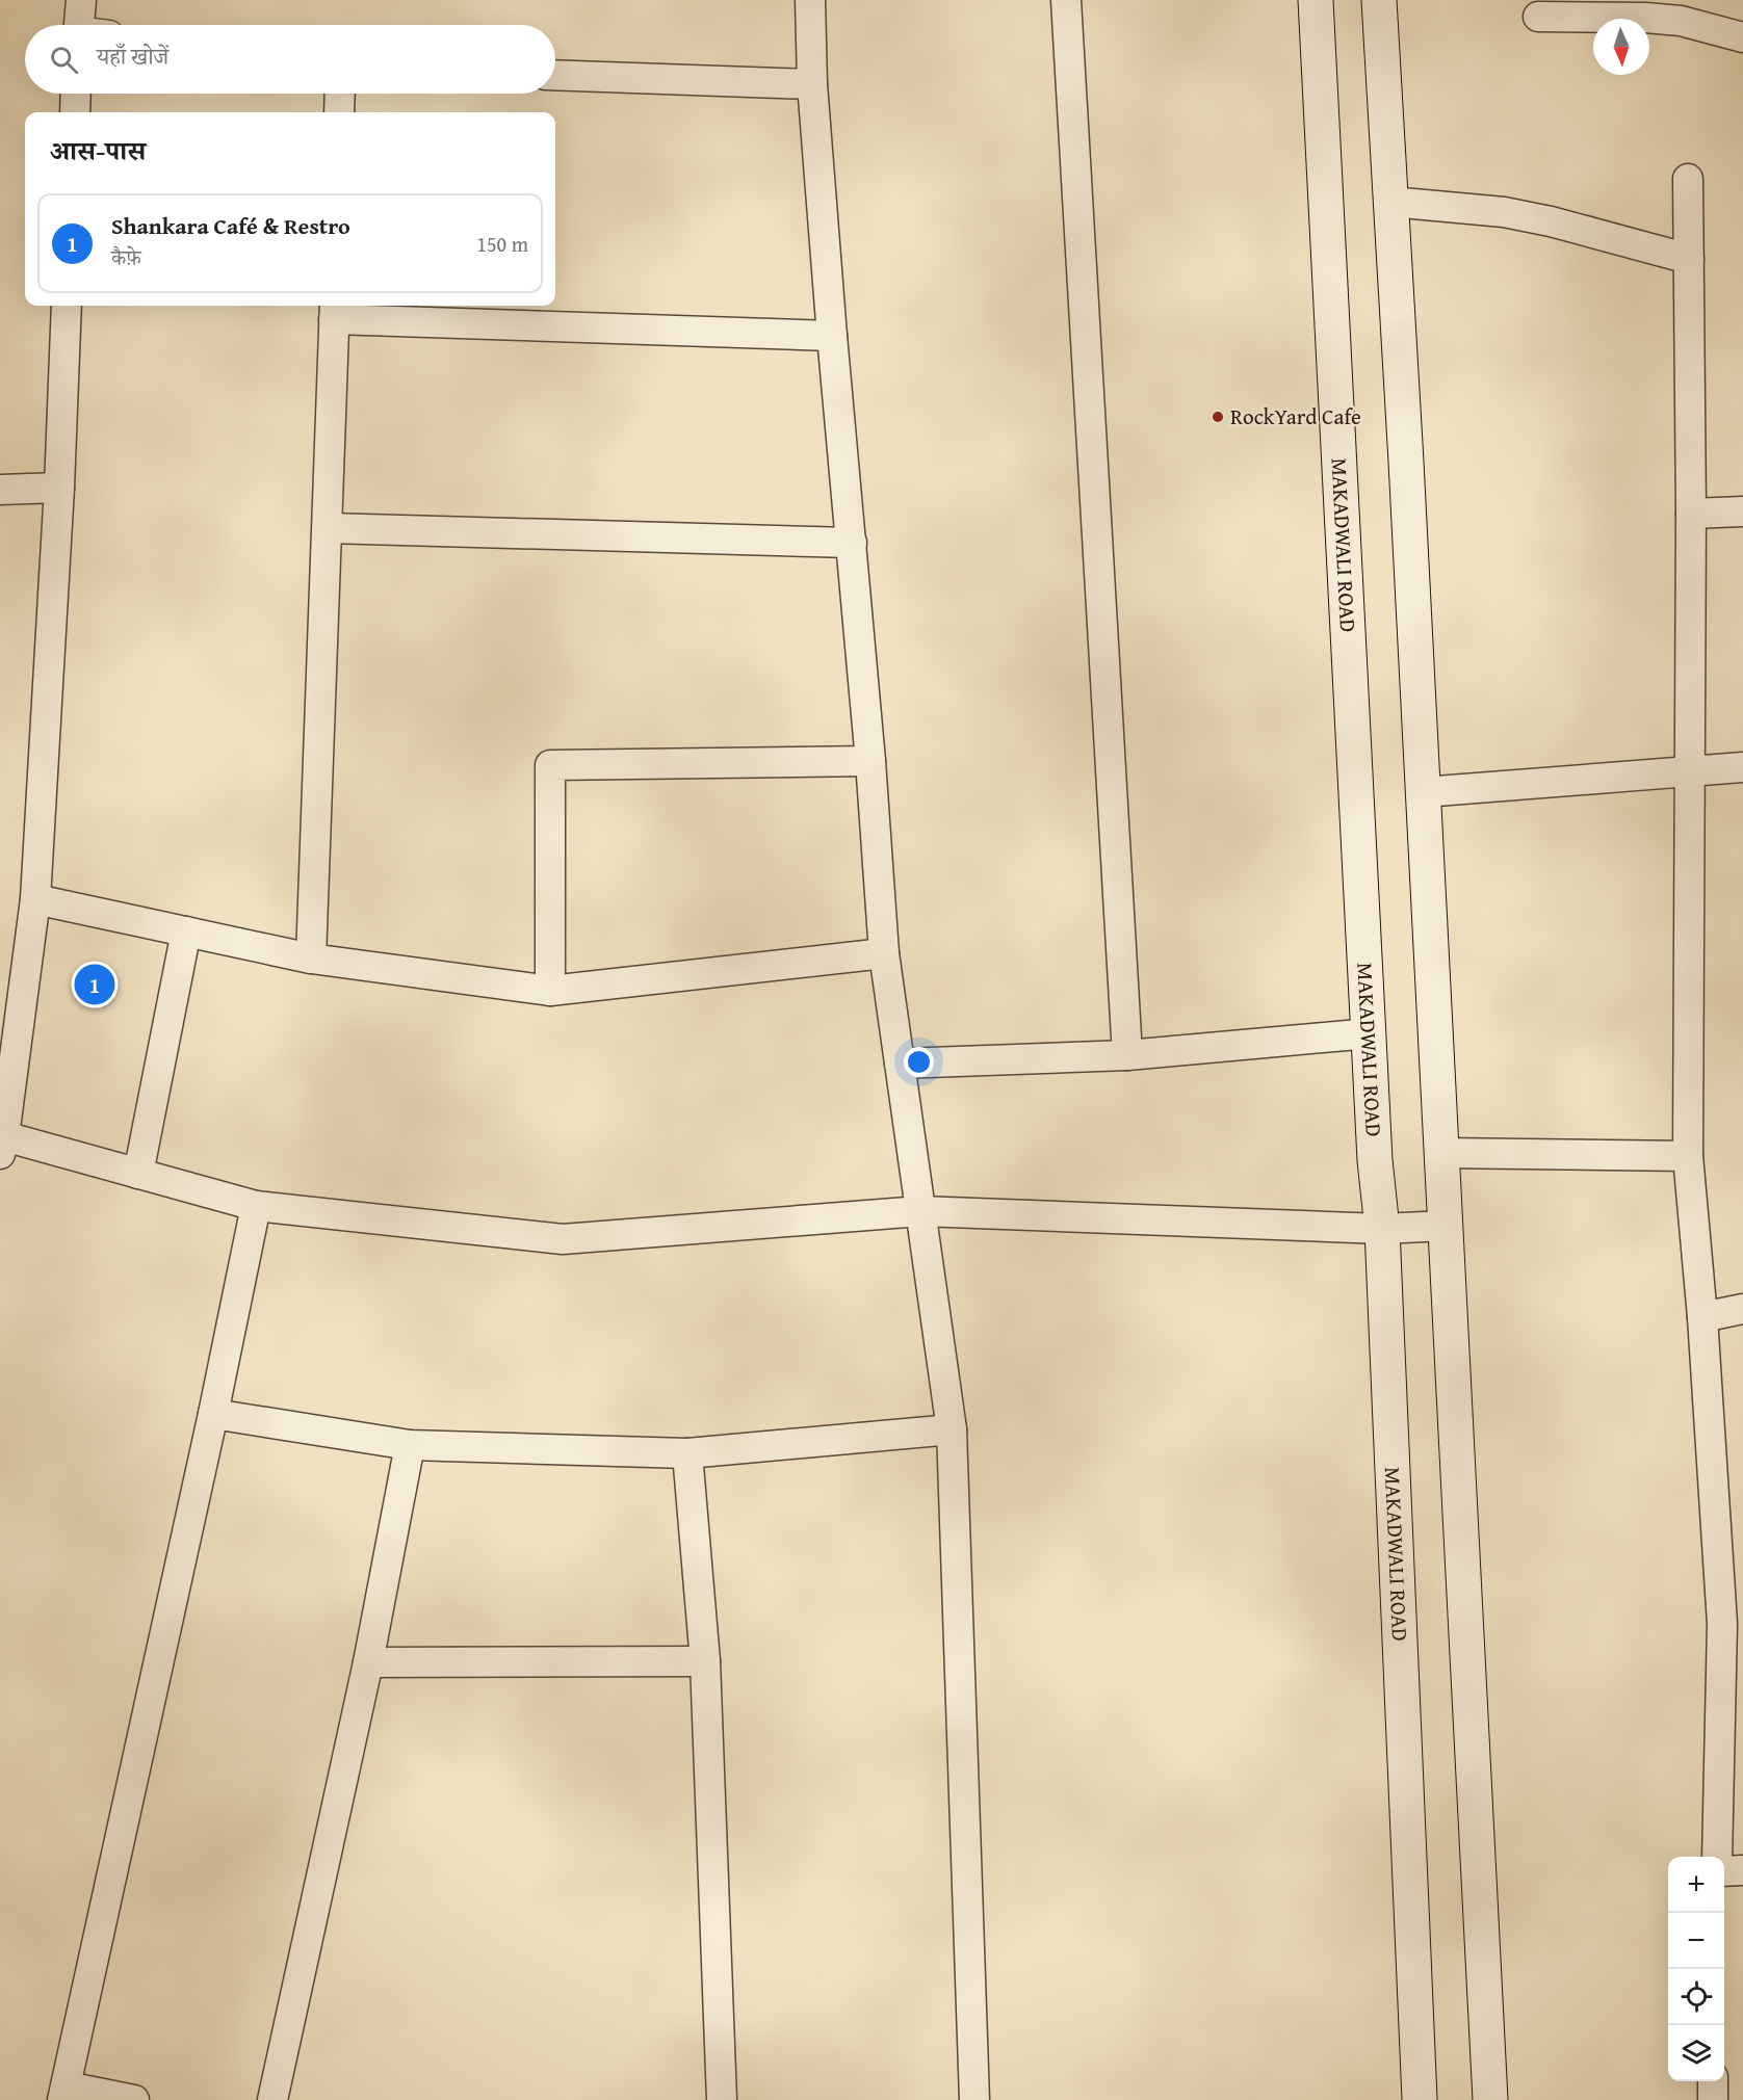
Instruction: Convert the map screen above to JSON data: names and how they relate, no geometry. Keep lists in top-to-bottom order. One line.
{"streets":{"street":["MAKADWALI ROAD"]},"places":["RockYard Cafe"],"north":"bottom","page":{"search":"यहाँ खोजें","heading":"आस-पास","list":[{"mark":"1","name":"Shankara Café & Restro","note":"कैफ़े","value":"150 m"}],"pins":"1","map_buttons":["+","−"]}}
